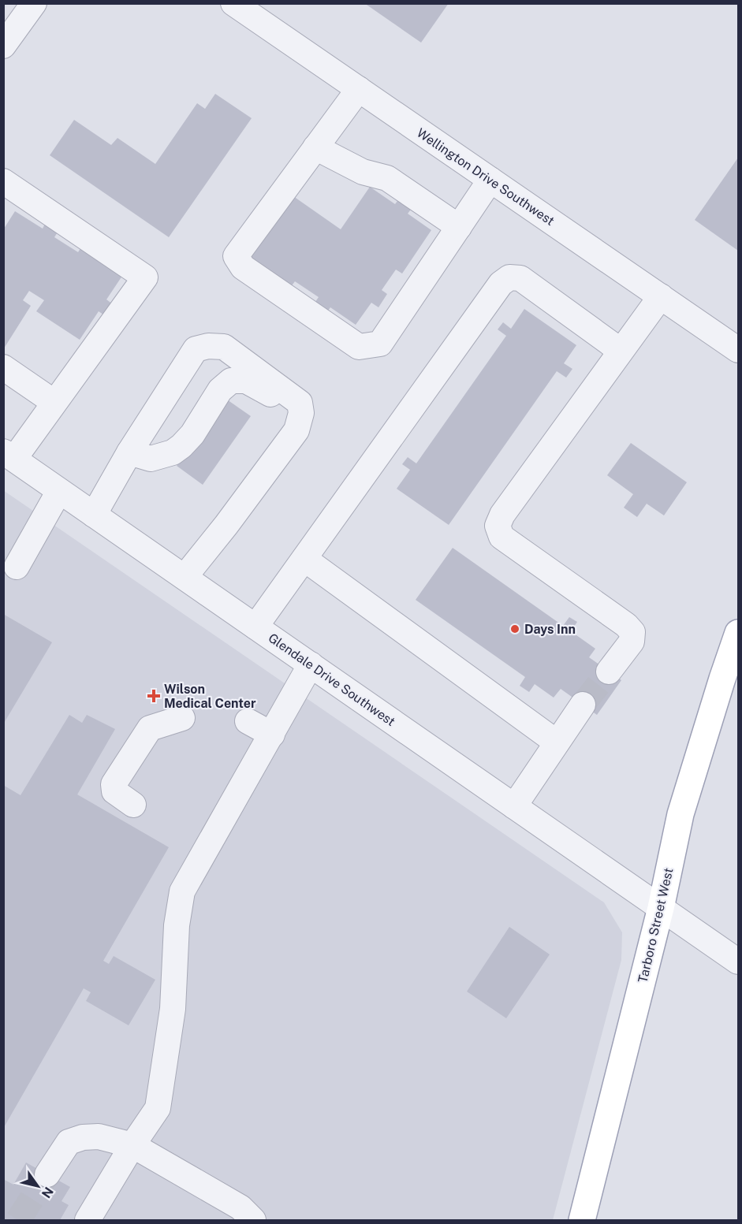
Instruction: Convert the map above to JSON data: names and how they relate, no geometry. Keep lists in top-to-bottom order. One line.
{"streets":{"main road":["Tarboro Street West"],"street":["Wellington Drive Southwest","Glendale Drive Southwest"]},"crossings":[["Glendale Drive Southwest","Tarboro Street West"]],"places":{"other":["Days Inn"],"health":["Wilson Medical Center"]},"north":"bottom right"}
